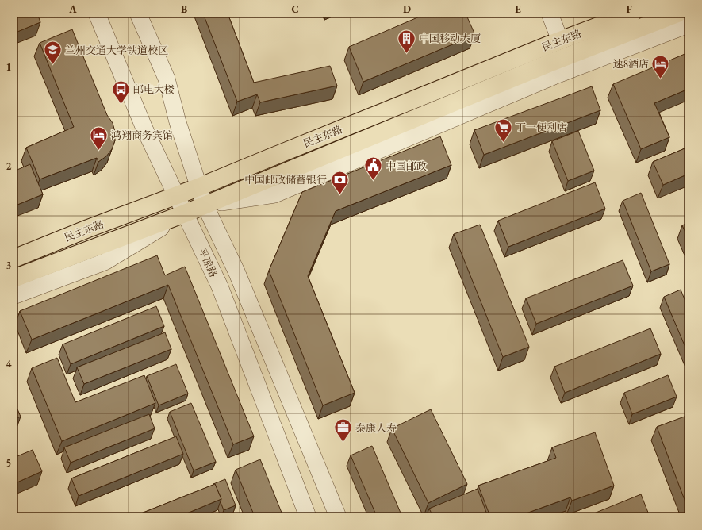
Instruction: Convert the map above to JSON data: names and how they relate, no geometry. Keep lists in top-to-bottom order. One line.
{"streets":{"main road":["民主东路"],"street":["平凉路"]},"crossings":[["民主东路","平凉路"]],"places":{"building":["中国移动大厦"],"school or university":["兰州交通大学铁道校区"],"hotel":["速8酒店","鸿翔商务宾馆"],"bus stop":["邮电大楼"],"supermarket":["丁一便利店"],"public building":["中国邮政"],"bank":["中国邮政储蓄银行"],"office":["泰康人寿"]},"grid":{"columns":["A","B","C","D","E","F"],"rows":["1","2","3","4","5"]}}
